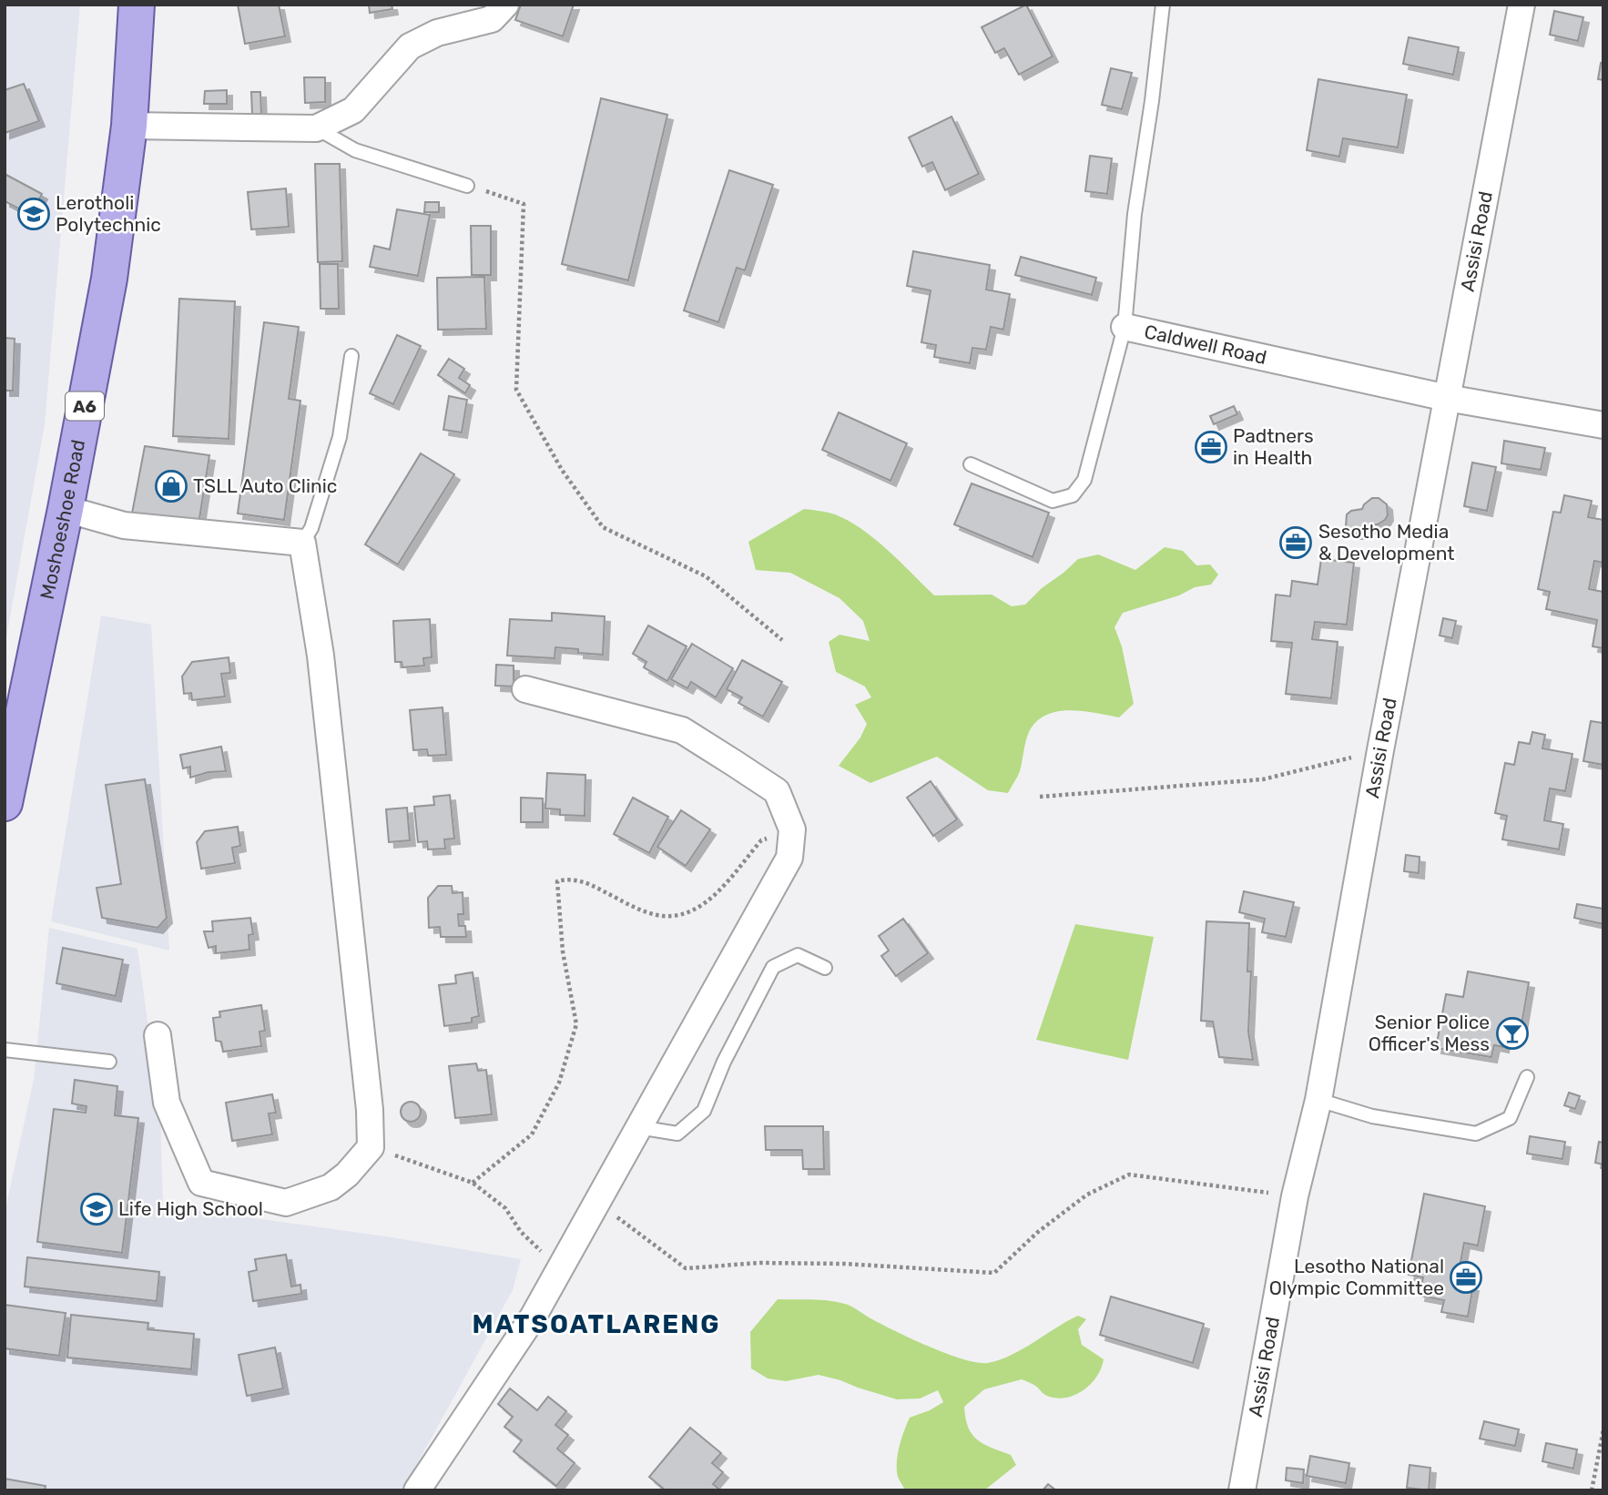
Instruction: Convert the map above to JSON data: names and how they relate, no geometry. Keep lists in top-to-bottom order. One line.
{"streets":{"main road":["A6","Moshoeshoe Road"],"street":["Assisi Road","Caldwell Road"]},"crossings":[["Assisi Road","Caldwell Road"]],"districts":["MATSOATLARENG"],"places":{"school or university":["Lerotholi Polytechnic","Life High School"],"office":["Padtners in Health","Sesotho Media & Development","Lesotho National Olympic Committee"],"shop":["TSLL Auto Clinic"],"bar":["Senior Police Officer's Mess"]}}
